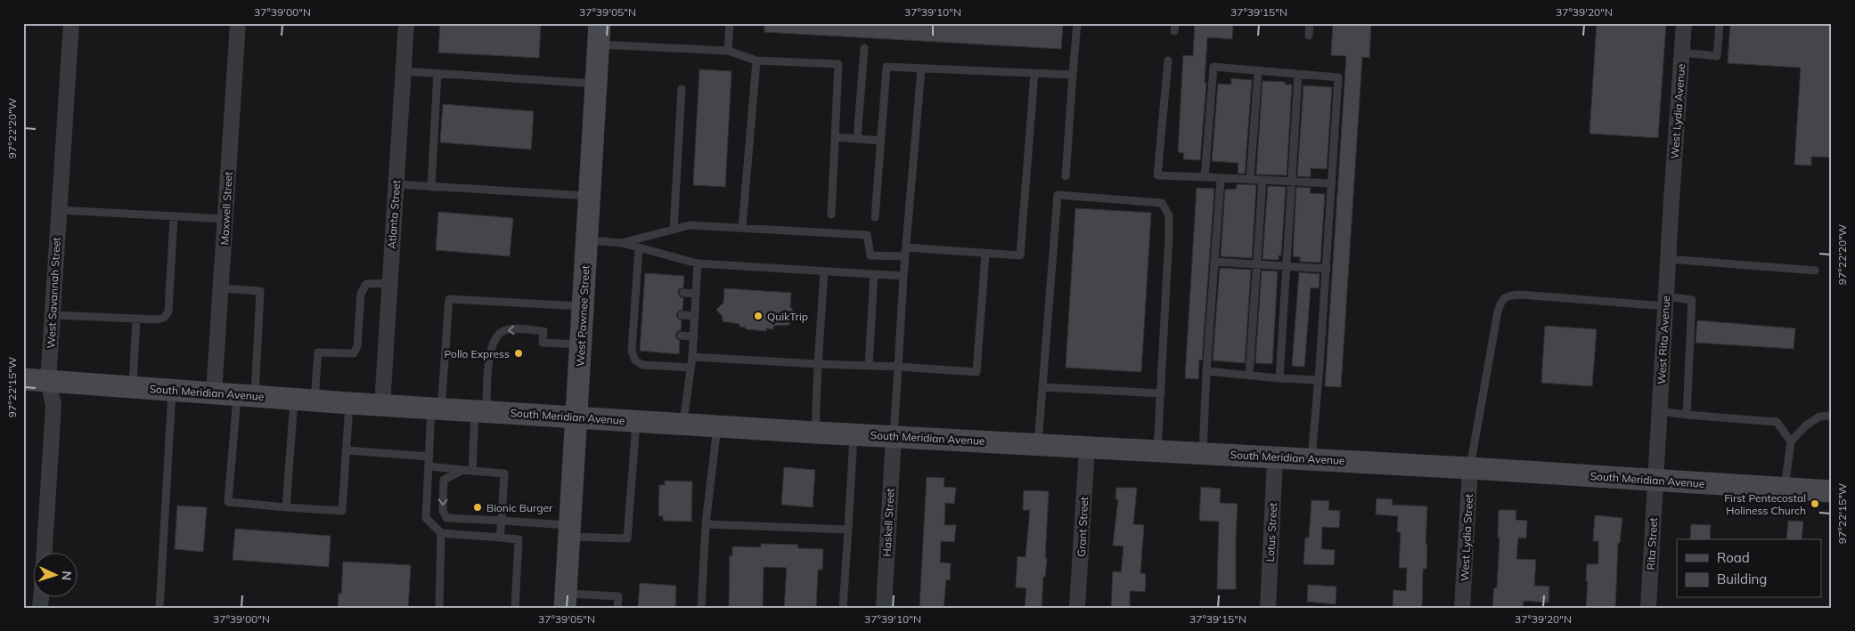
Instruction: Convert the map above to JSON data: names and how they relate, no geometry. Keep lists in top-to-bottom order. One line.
{"streets":{"main road":["West Pawnee Street","South Meridian Avenue"],"street":["West Lydia Avenue","Maxwell Street","Atlanta Street","West Savannah Street","West Rita Avenue","Haskell Street","Grant Street","Lotus Street","West Lydia Street","Rita Street"]},"crossings":[["West Lydia Avenue","West Rita Avenue"],["Maxwell Street","South Meridian Avenue"],["Atlanta Street","South Meridian Avenue"],["West Savannah Street","South Meridian Avenue"],["West Pawnee Street","South Meridian Avenue"],["West Rita Avenue","South Meridian Avenue"],["West Rita Avenue","Rita Street"],["South Meridian Avenue","Haskell Street"],["South Meridian Avenue","Grant Street"],["South Meridian Avenue","Lotus Street"],["South Meridian Avenue","West Lydia Street"],["South Meridian Avenue","Rita Street"]],"places":["QuikTrip","Pollo Express","First Pentecostal Holiness Church","Bionic Burger"],"legend":["Road","Building"],"north":"right","coordinates":["37°39'00\"N","37°39'05\"N","37°39'10\"N","37°39'15\"N","37°39'20\"N","97°22'20\"W","97°22'15\"W"]}
